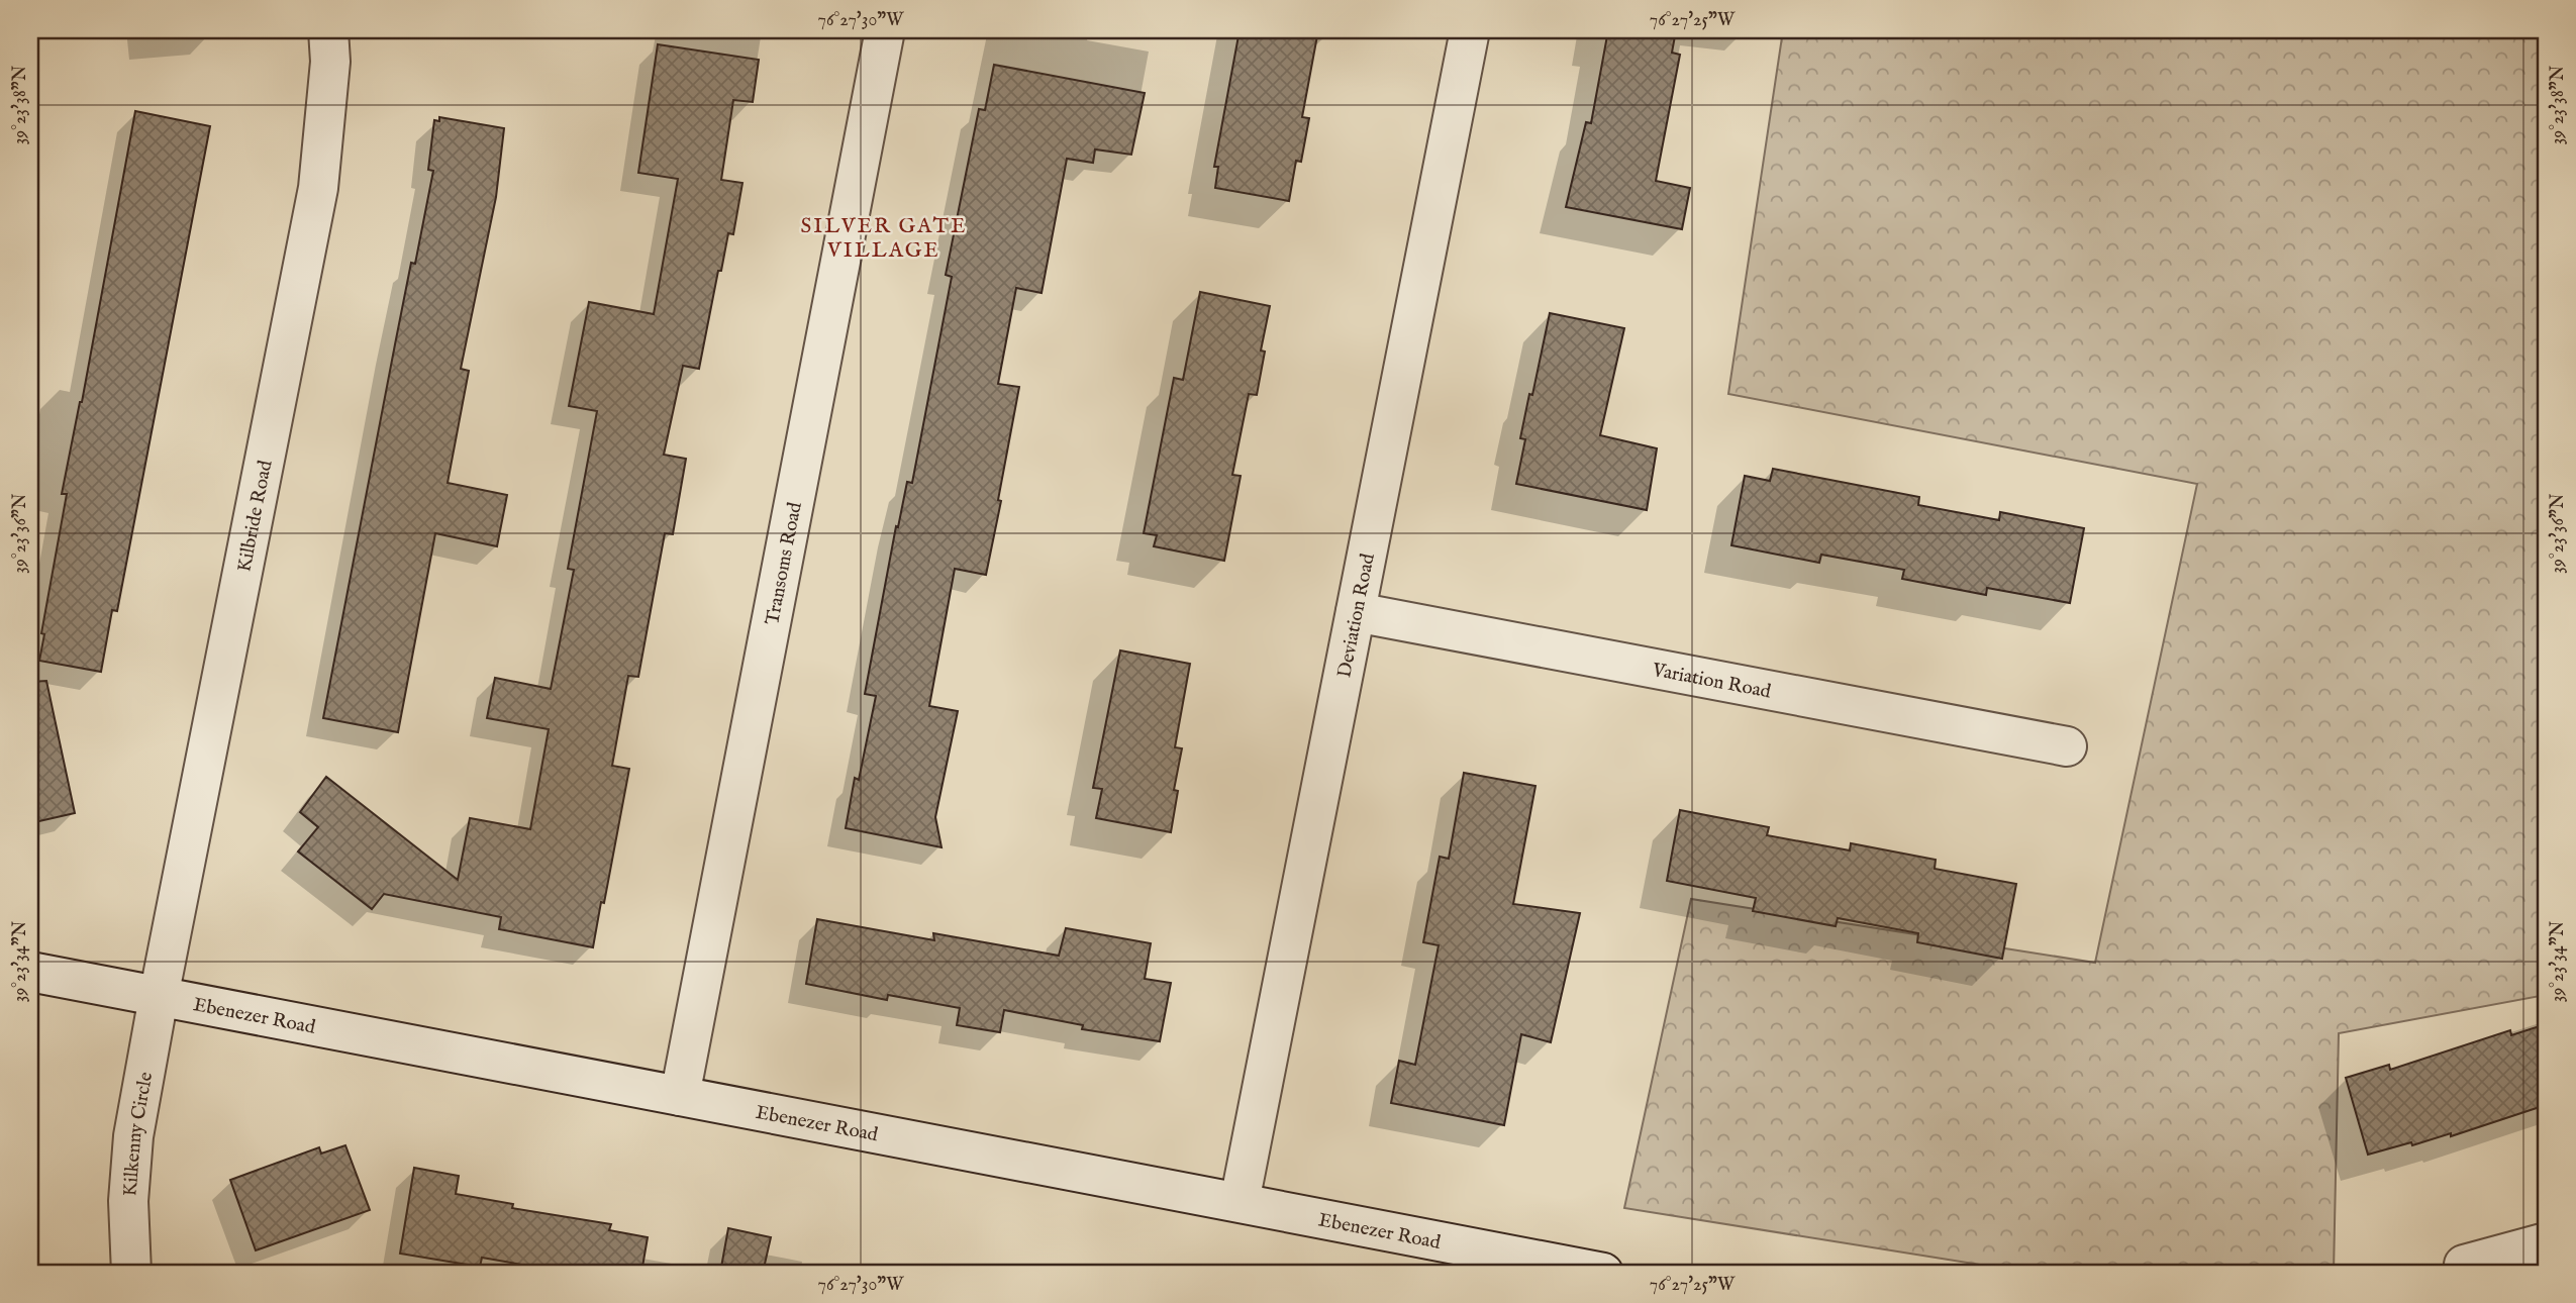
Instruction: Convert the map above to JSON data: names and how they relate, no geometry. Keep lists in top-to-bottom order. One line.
{"streets":{"street":["Kilbride Road","Transoms Road","Deviation Road","Variation Road","Ebenezer Road","Kilkenny Circle"]},"crossings":[["Kilbride Road","Ebenezer Road"],["Kilbride Road","Kilkenny Circle"],["Transoms Road","Ebenezer Road"],["Deviation Road","Variation Road"],["Deviation Road","Ebenezer Road"],["Ebenezer Road","Kilkenny Circle"]],"districts":["SILVER GATE VILLAGE"],"coordinates":["76°27'30\"W","76°27'25\"W","39°23'38\"N","39°23'36\"N","39°23'34\"N"]}
